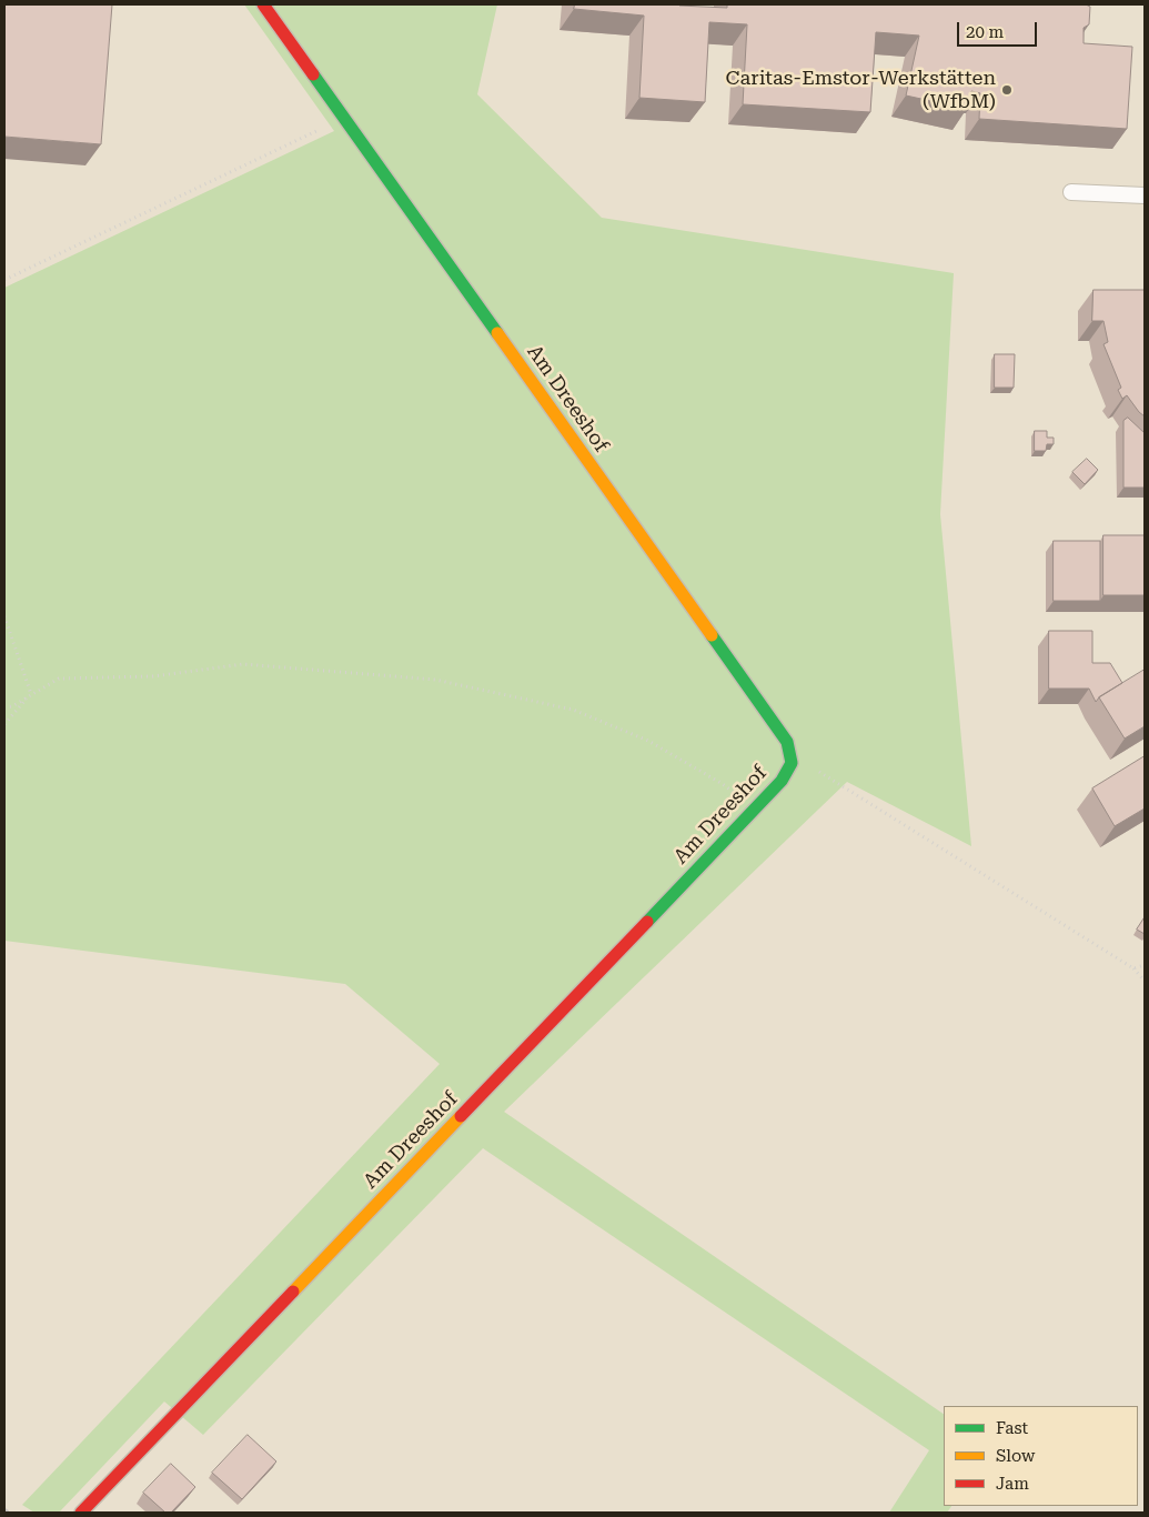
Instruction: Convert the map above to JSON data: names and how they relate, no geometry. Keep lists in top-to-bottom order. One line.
{"streets":{"street":["Am Dreeshof"]},"places":["Caritas-Emstor-Werkstätten (WfbM)"],"legend":["Fast","Slow","Jam"],"scale_bar":"20 m"}
